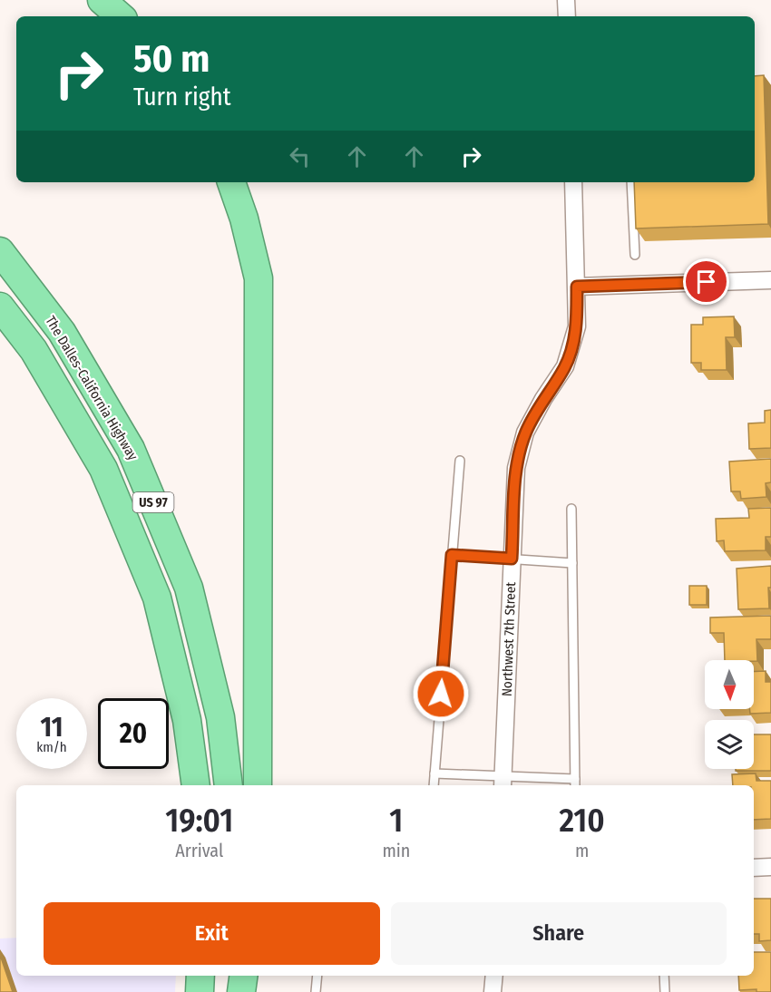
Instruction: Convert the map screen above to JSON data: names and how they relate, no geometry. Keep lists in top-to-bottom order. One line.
{"streets":{"highway":["The Dalles-California Highway","US 97"],"street":["Northwest 7th Street"]},"north":"bottom","page":{"turn":["50 m","Turn right"],"speed":"11 km/h","limit":"20","eta":["19:01","Arrival","1","min","210","m"],"buttons":["Exit","Share"]}}
